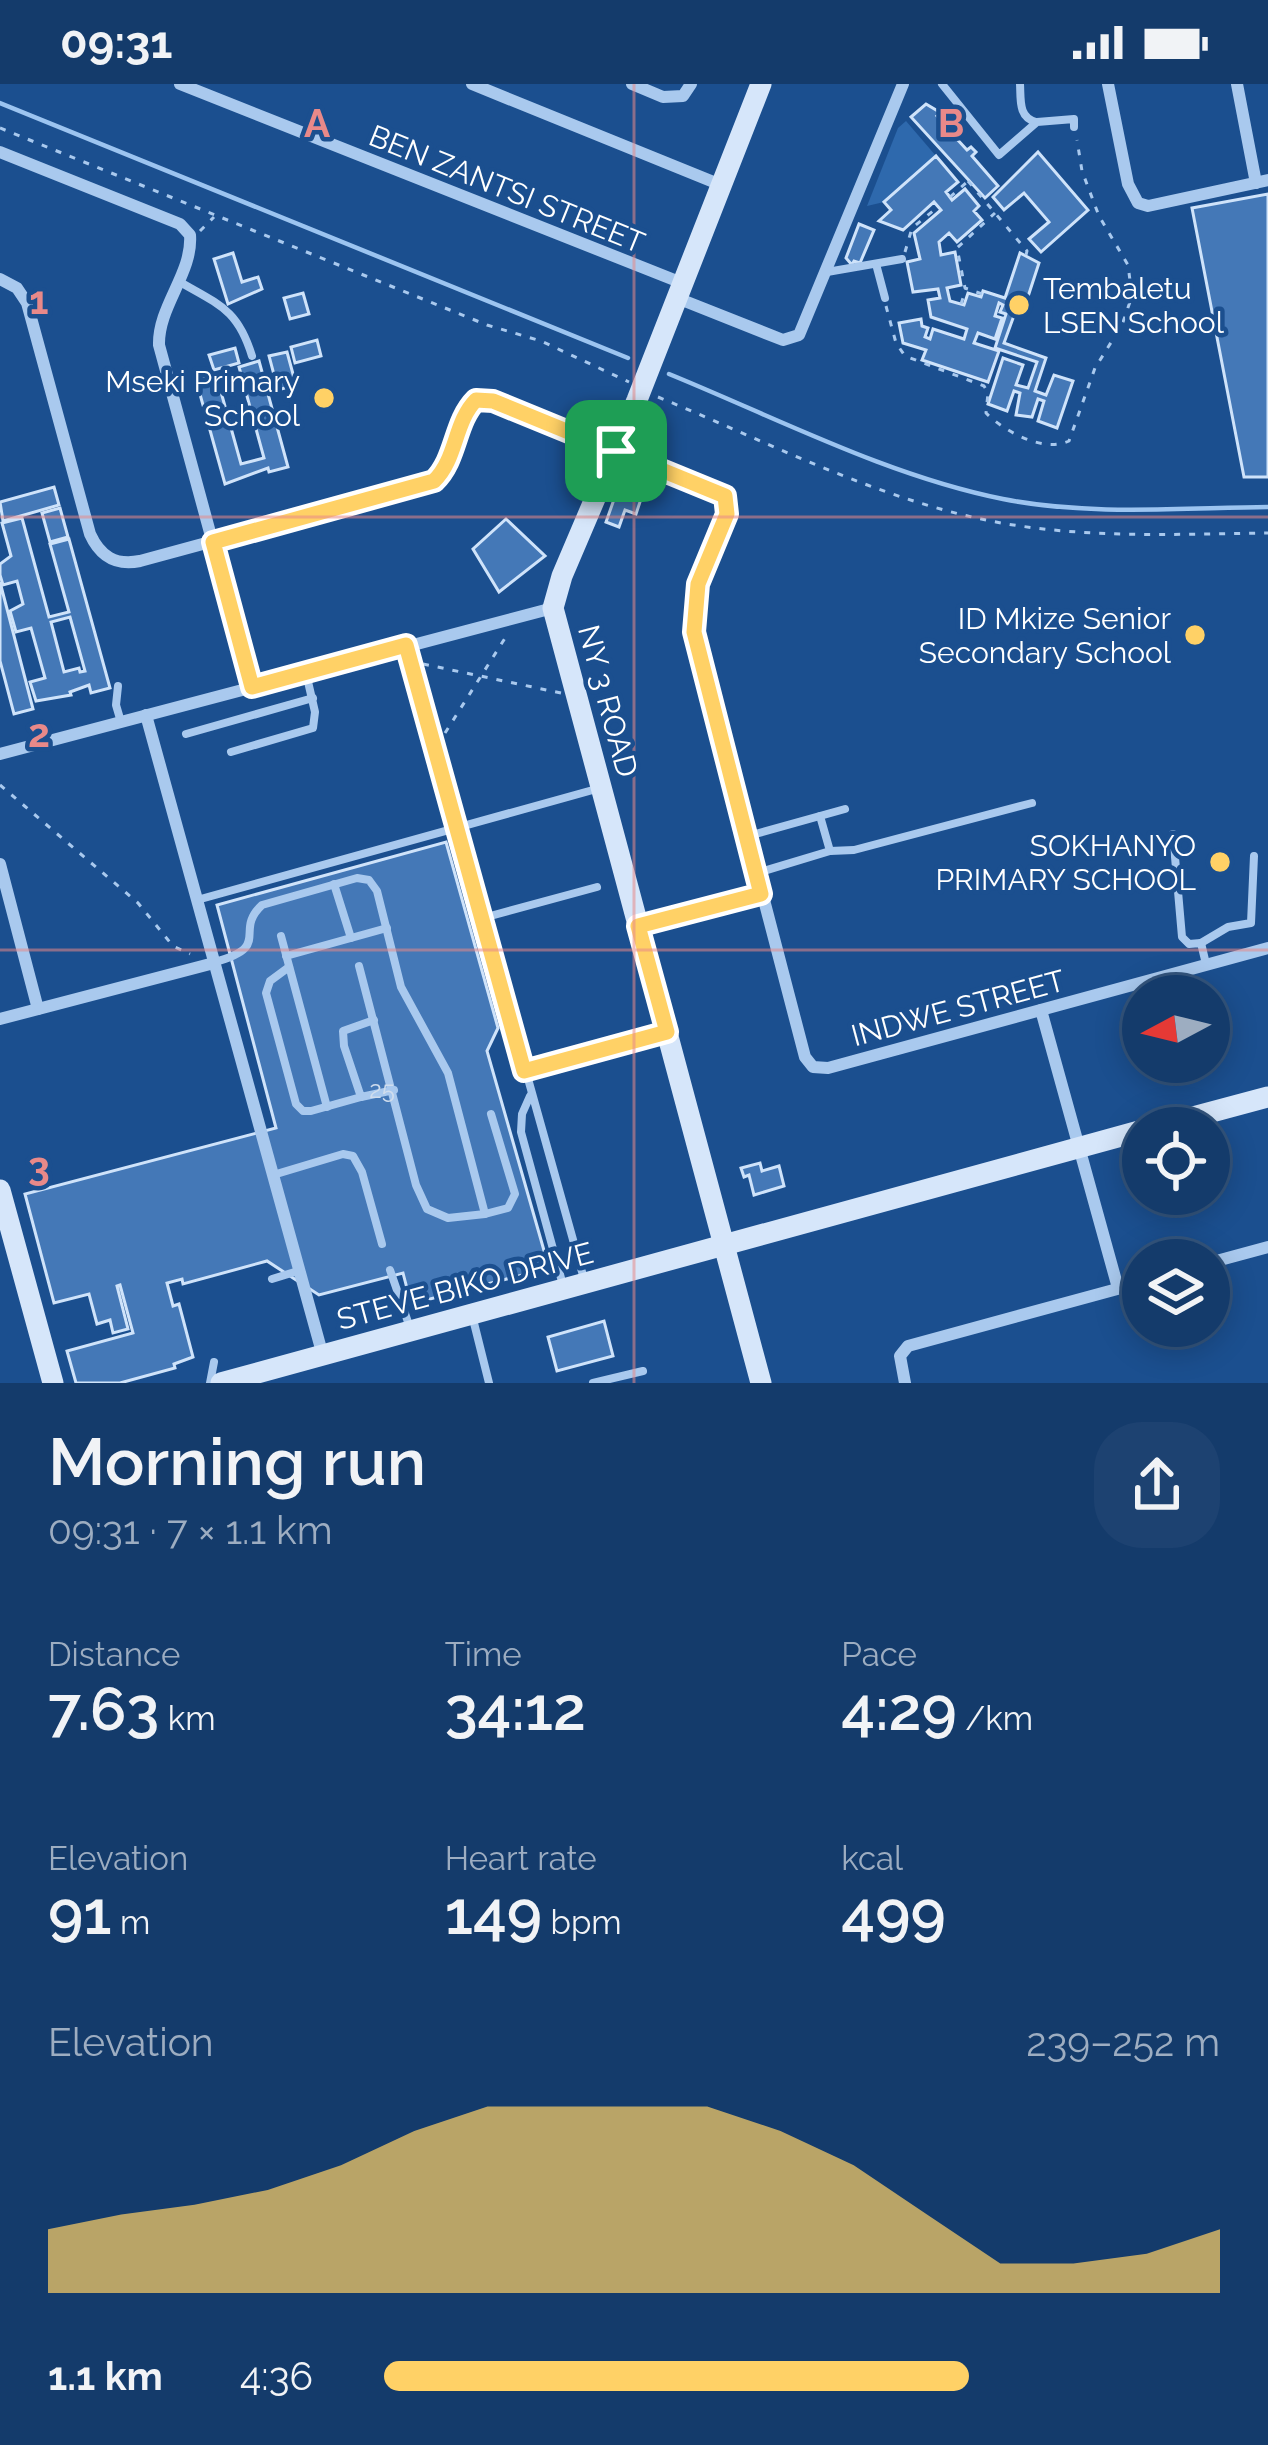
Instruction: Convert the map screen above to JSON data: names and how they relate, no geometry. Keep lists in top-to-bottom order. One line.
{"streets":{"street":["BEN ZANTSI STREET","NY 3 ROAD","INDWE STREET","STEVE BIKO DRIVE"]},"crossings":[["BEN ZANTSI STREET","NY 3 ROAD"],["NY 3 ROAD","INDWE STREET"],["NY 3 ROAD","STEVE BIKO DRIVE"]],"places":["Tembaletu LSEN School","Mseki Primary School","ID Mkize Senior Secondary School","SOKHANYO PRIMARY SCHOOL"],"house_numbers":["25"],"north":"left","page":{"status":"09:31","heading":["Morning run","09:31 · 7 × 1.1 km"],"stats":[["Distance","7.63 km"],["Time","34:12"],["Pace","4:29 /km"],["Elevation","91 m"],["Heart rate","149 bpm"],["kcal","499"]],"chart":["Elevation","239–252 m"],"list":[{"name":"1.1 km","note":"4:36"}]},"grid":{"columns":["A","B"],"rows":["1","2","3"]}}
